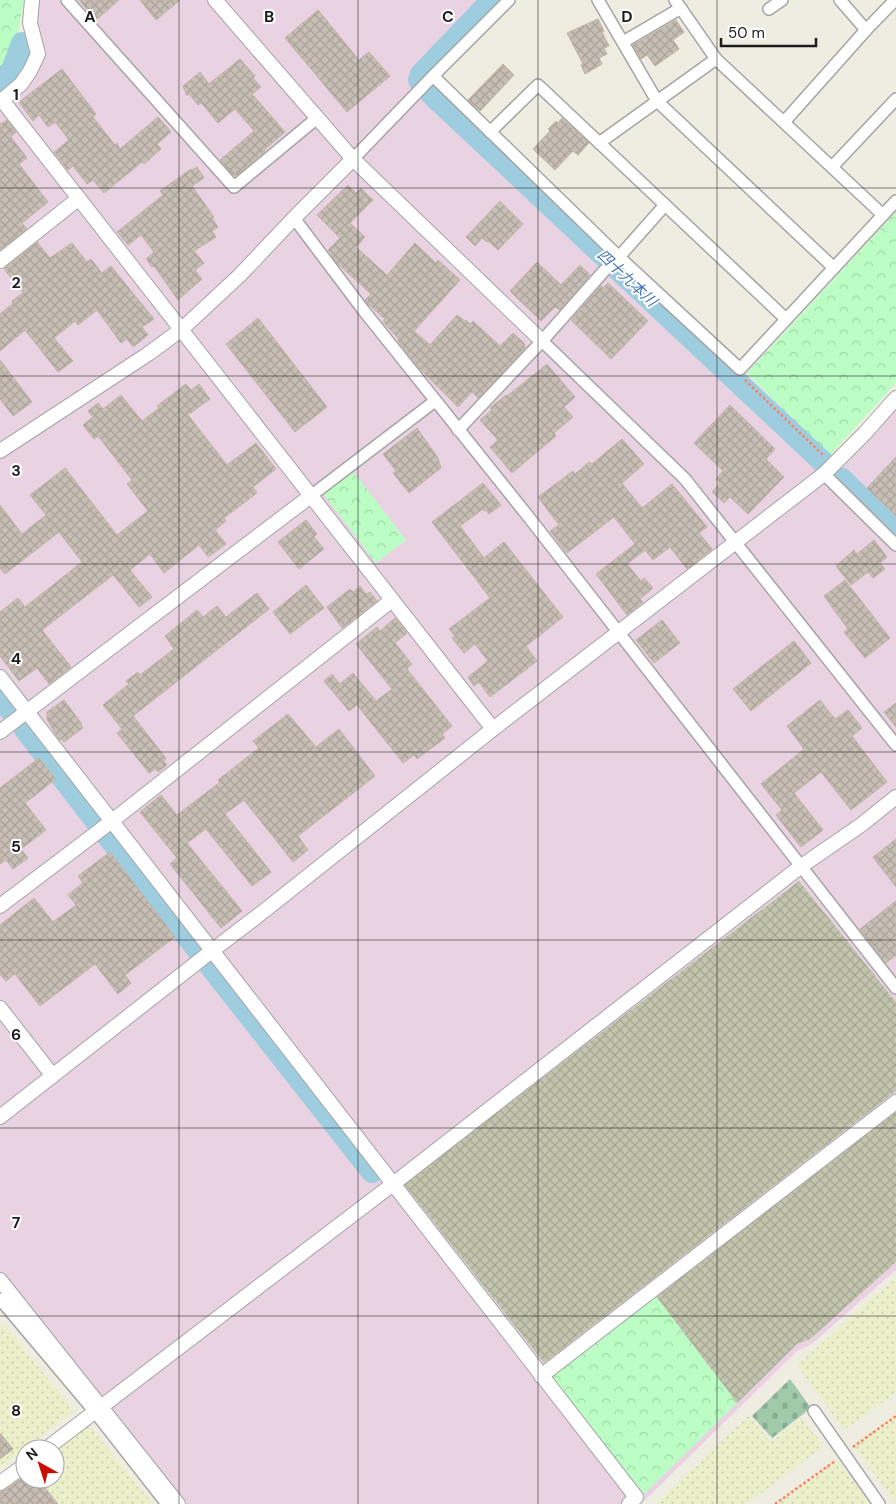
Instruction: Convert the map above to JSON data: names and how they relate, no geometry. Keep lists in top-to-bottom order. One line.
{"water":["四十九本川"],"scale_bar":"50 m","north":"top left","grid":{"columns":["A","B","C","D"],"rows":["1","2","3","4","5","6","7","8"]}}
